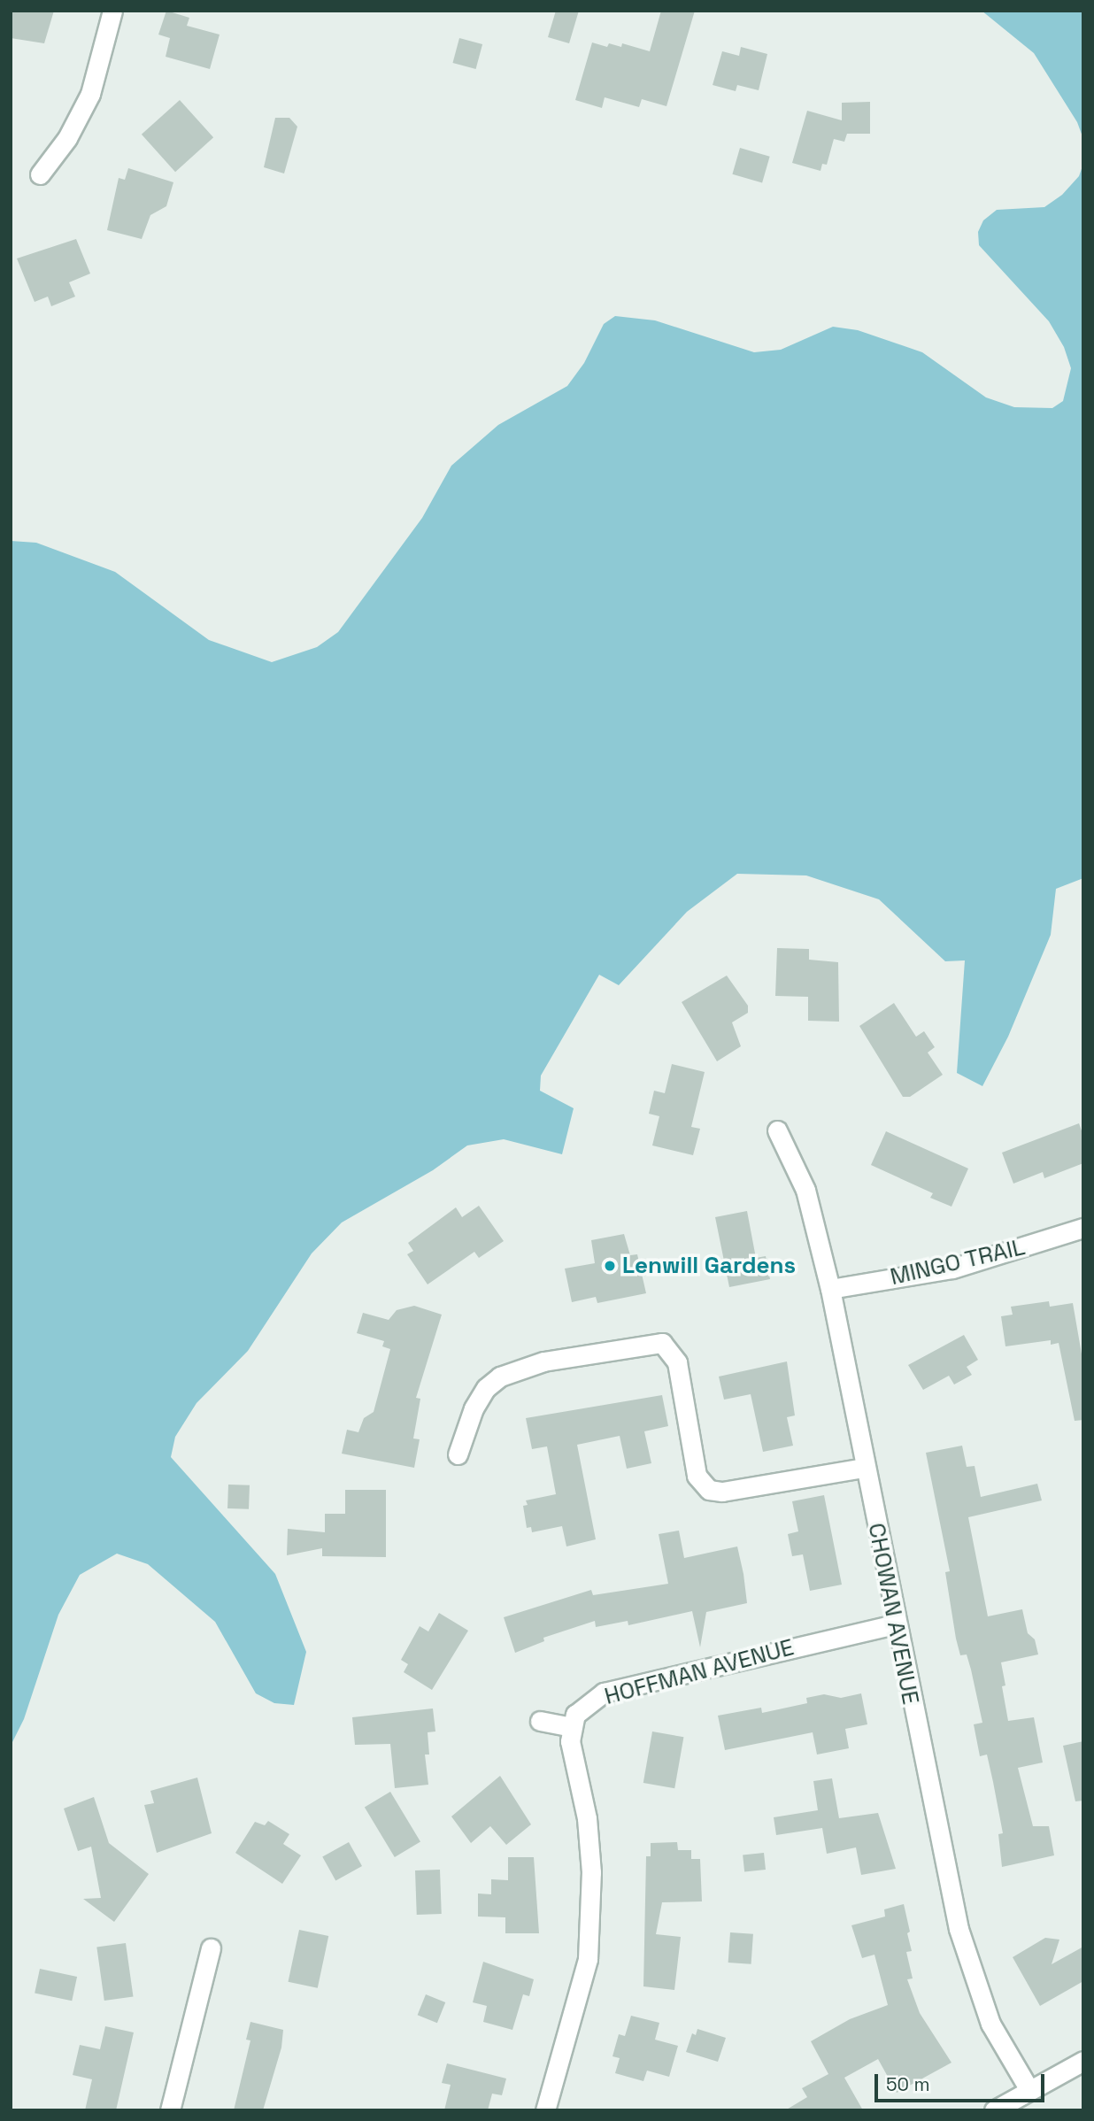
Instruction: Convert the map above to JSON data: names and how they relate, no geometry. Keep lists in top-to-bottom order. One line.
{"streets":{"street":["MINGO TRAIL","CHOWAN AVENUE","HOFFMAN AVENUE"]},"crossings":[["MINGO TRAIL","CHOWAN AVENUE"],["CHOWAN AVENUE","HOFFMAN AVENUE"]],"places":["Lenwill Gardens"],"scale_bar":"50 m"}
